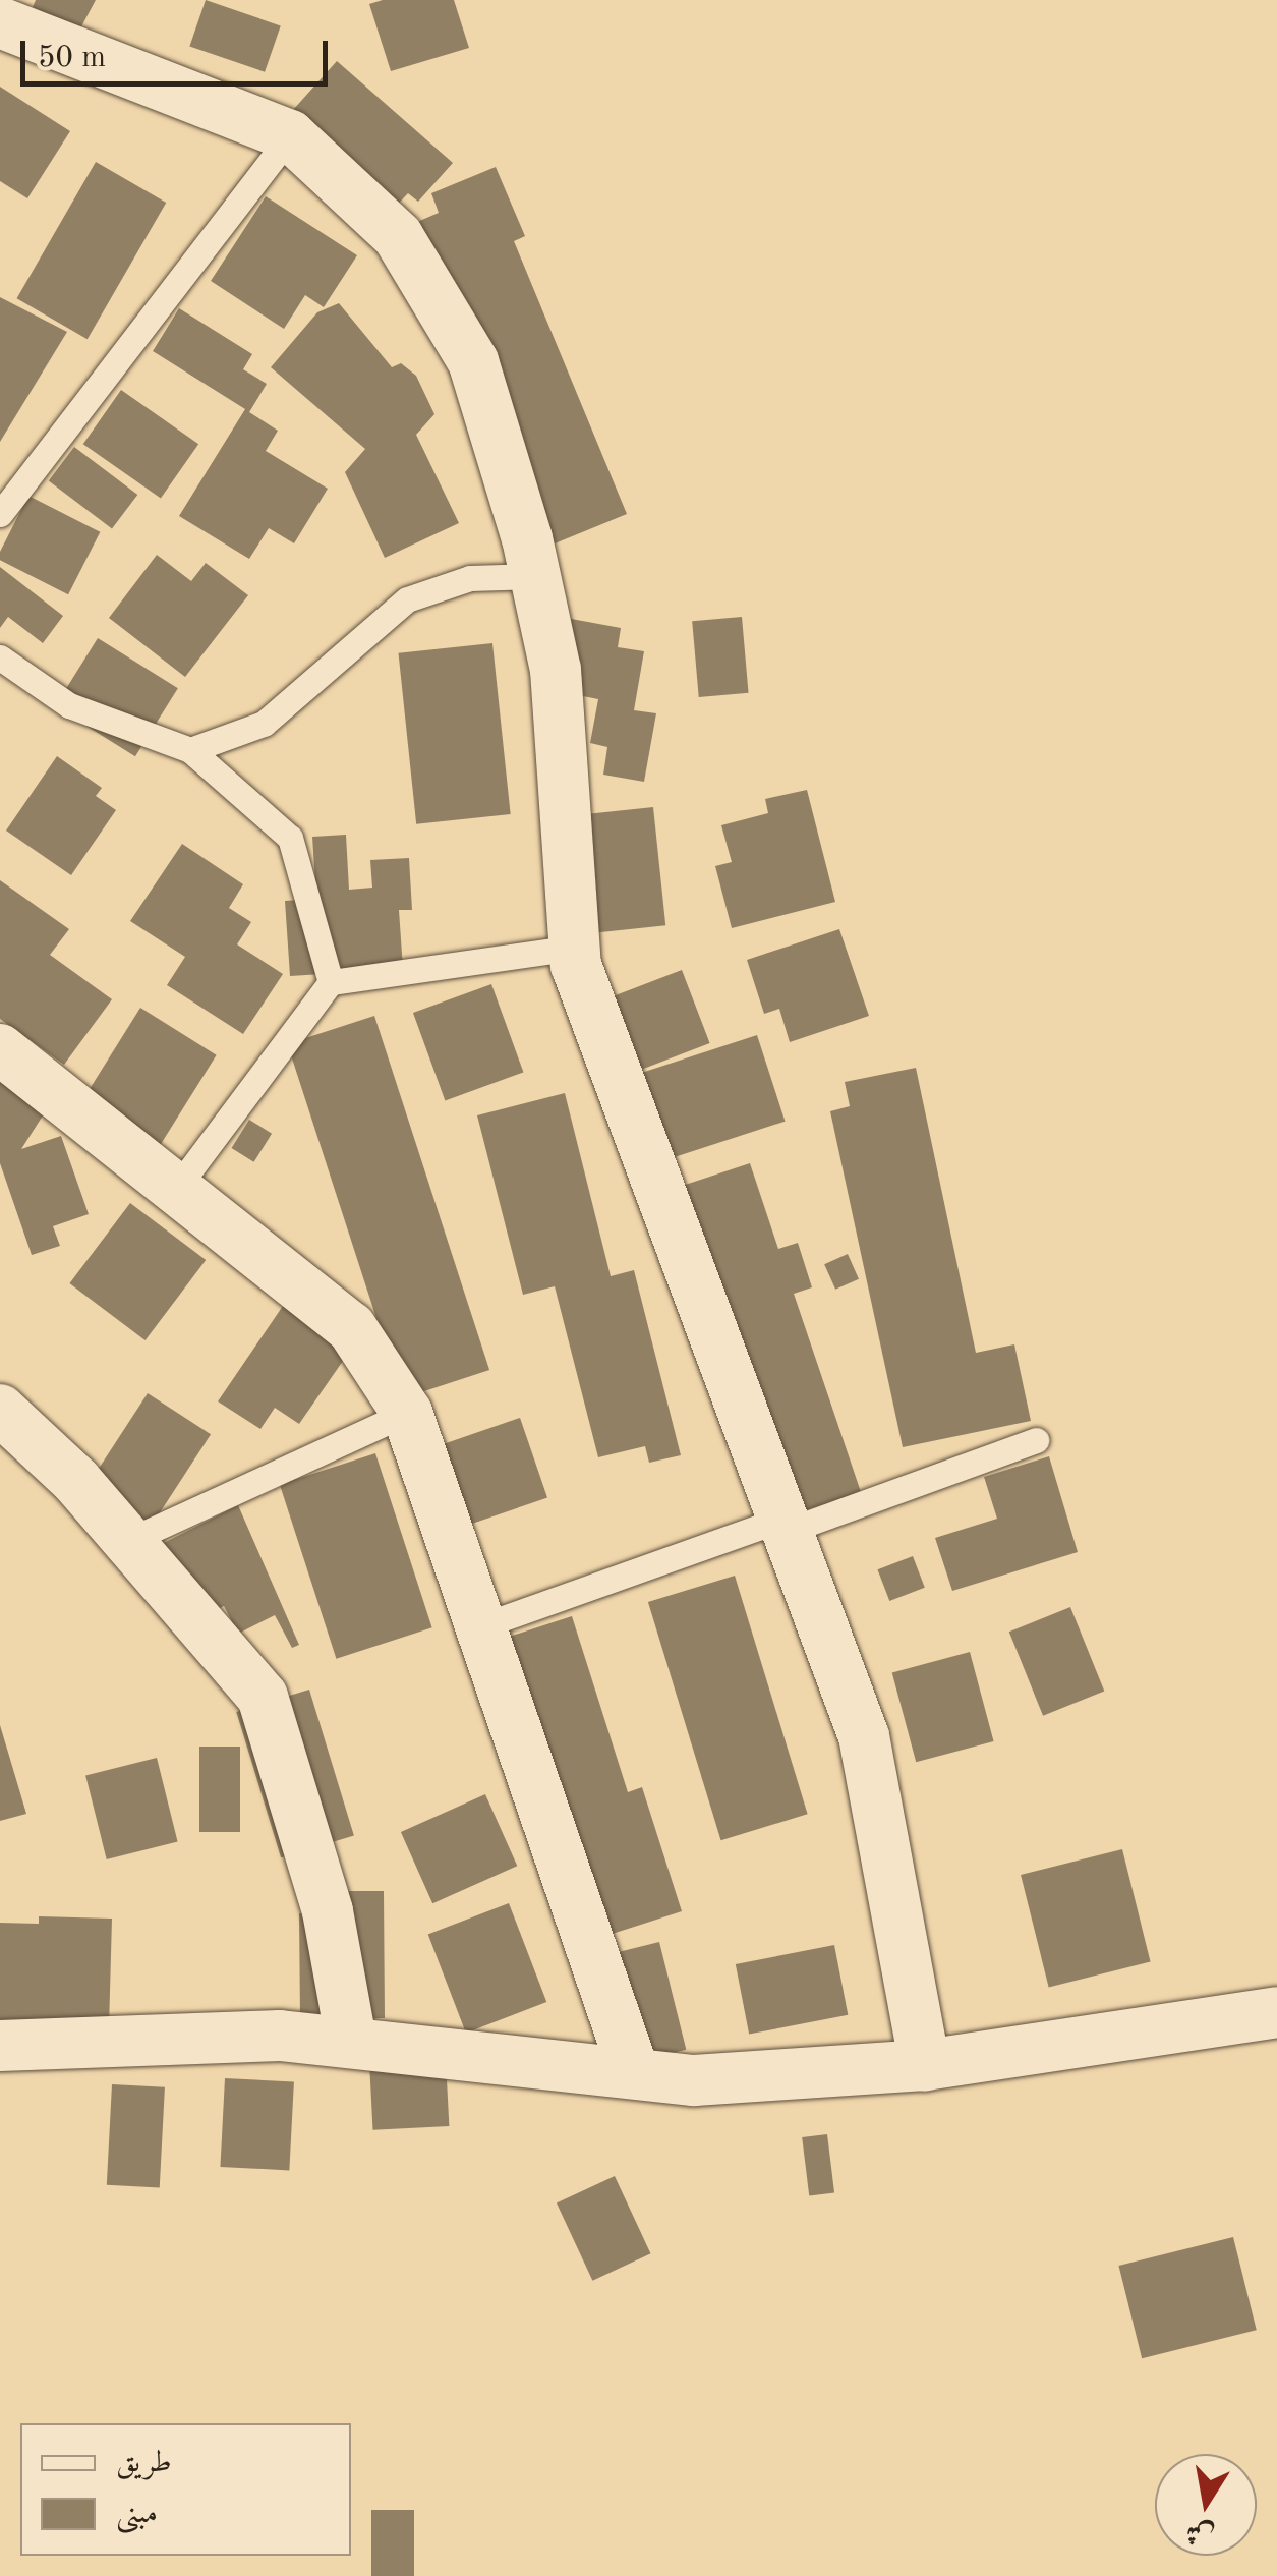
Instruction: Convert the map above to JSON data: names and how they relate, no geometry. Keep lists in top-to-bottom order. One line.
{"legend":["طريق","مبنى"],"scale_bar":"50 m","north":"bottom"}
